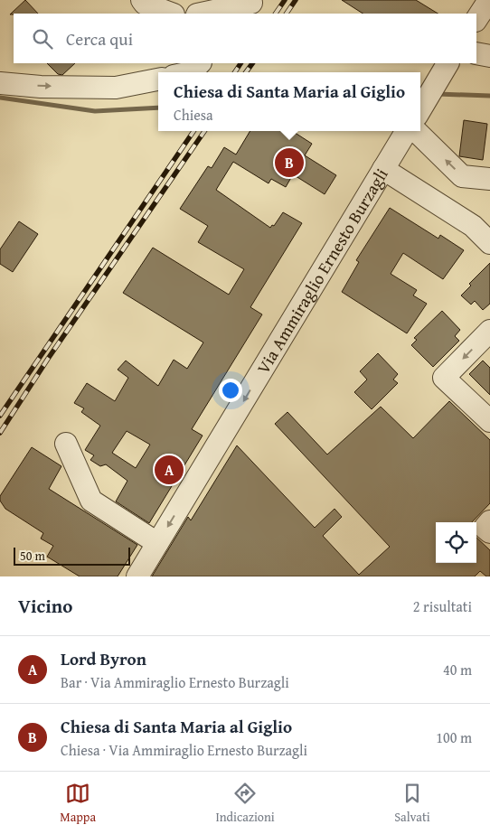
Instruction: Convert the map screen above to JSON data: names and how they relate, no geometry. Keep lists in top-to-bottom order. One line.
{"streets":{"street":["Via Ammiraglio Ernesto Burzagli"]},"one_way":["Via Ammiraglio Ernesto Burzagli"],"scale_bar":"50 m","page":{"search":"Cerca qui","popup":["Chiesa di Santa Maria al Giglio","Chiesa"],"pins":["B","A"],"scale":"50 m","heading":["Vicino","2 risultati"],"list":[{"mark":"A","name":"Lord Byron","note":"Bar · Via Ammiraglio Ernesto Burzagli","value":"40 m"},{"mark":"B","name":"Chiesa di Santa Maria al Giglio","note":"Chiesa · Via Ammiraglio Ernesto Burzagli","value":"100 m"}],"nav":["Mappa","Indicazioni","Salvati"]}}
